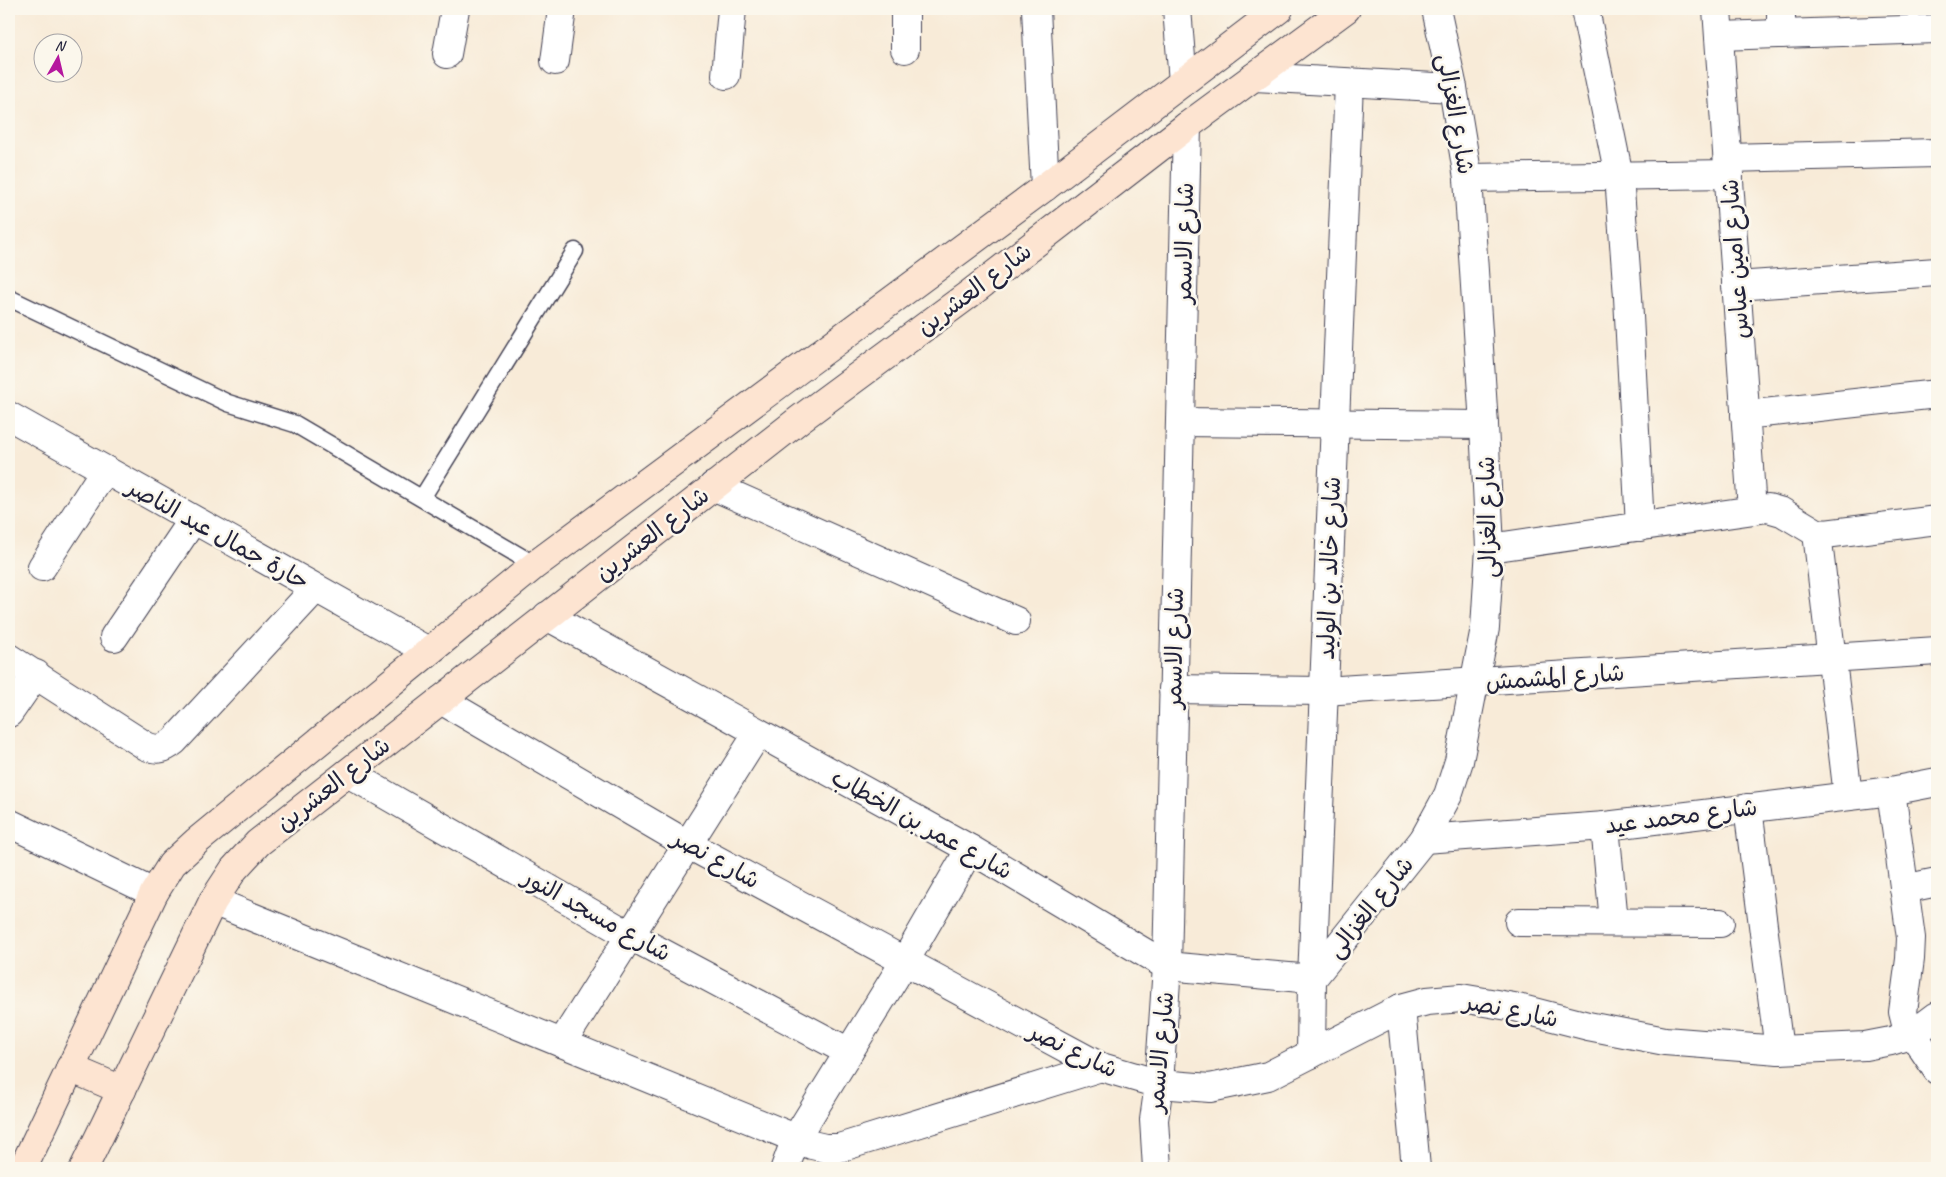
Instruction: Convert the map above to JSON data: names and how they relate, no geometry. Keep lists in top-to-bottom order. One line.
{"streets":{"main road":["شارع العشرين"],"street":["شارع الغزالى","شارع الاسمر","شارع امين عباس","حارة جمال عبد الناصر","شارع خالد بن الوليد","شارع المشمش","شارع محمد عيد","شارع عمر بن الخطاب","شارع نصر","شارع مسجد النور"]},"crossings":[["شارع الغزالى","شارع خالد بن الوليد"],["شارع الغزالى","شارع المشمش"],["شارع الغزالى","شارع محمد عيد"],["شارع الغزالى","شارع عمر بن الخطاب"],["شارع الاسمر","شارع العشرين"],["شارع الاسمر","شارع المشمش"],["شارع الاسمر","شارع عمر بن الخطاب"],["شارع الاسمر","شارع نصر"],["شارع العشرين","حارة جمال عبد الناصر"],["شارع العشرين","شارع عمر بن الخطاب"],["شارع العشرين","شارع نصر"],["شارع العشرين","شارع مسجد النور"],["شارع خالد بن الوليد","شارع المشمش"],["شارع خالد بن الوليد","شارع عمر بن الخطاب"],["شارع خالد بن الوليد","شارع نصر"]],"north":"top"}
